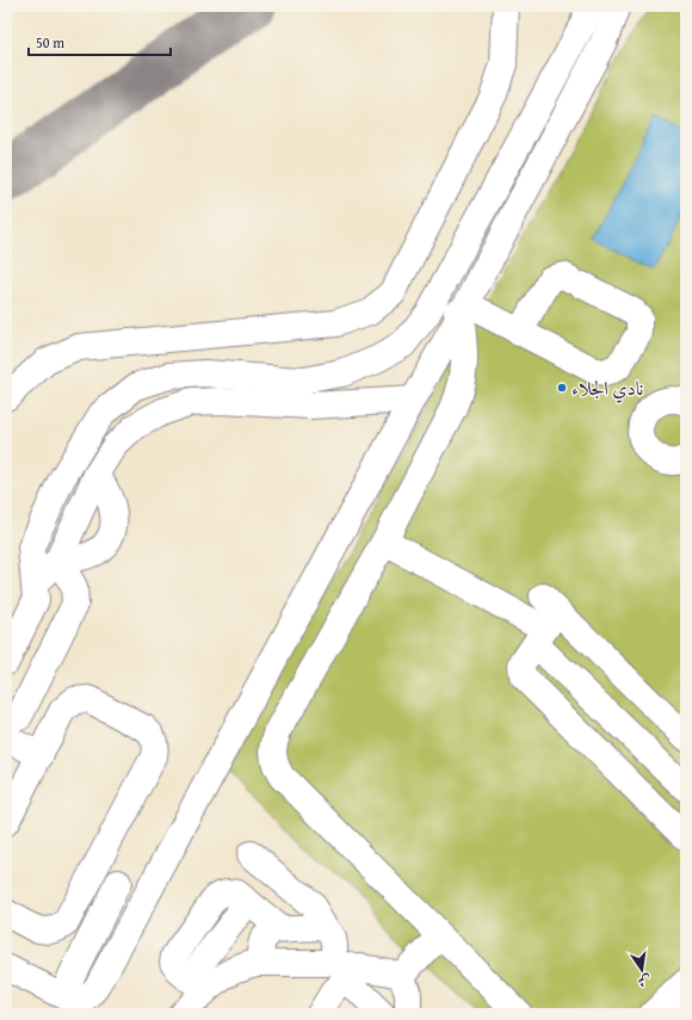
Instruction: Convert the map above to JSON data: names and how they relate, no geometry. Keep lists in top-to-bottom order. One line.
{"places":["نادي الجلاء"],"scale_bar":"50 m","north":"bottom"}
